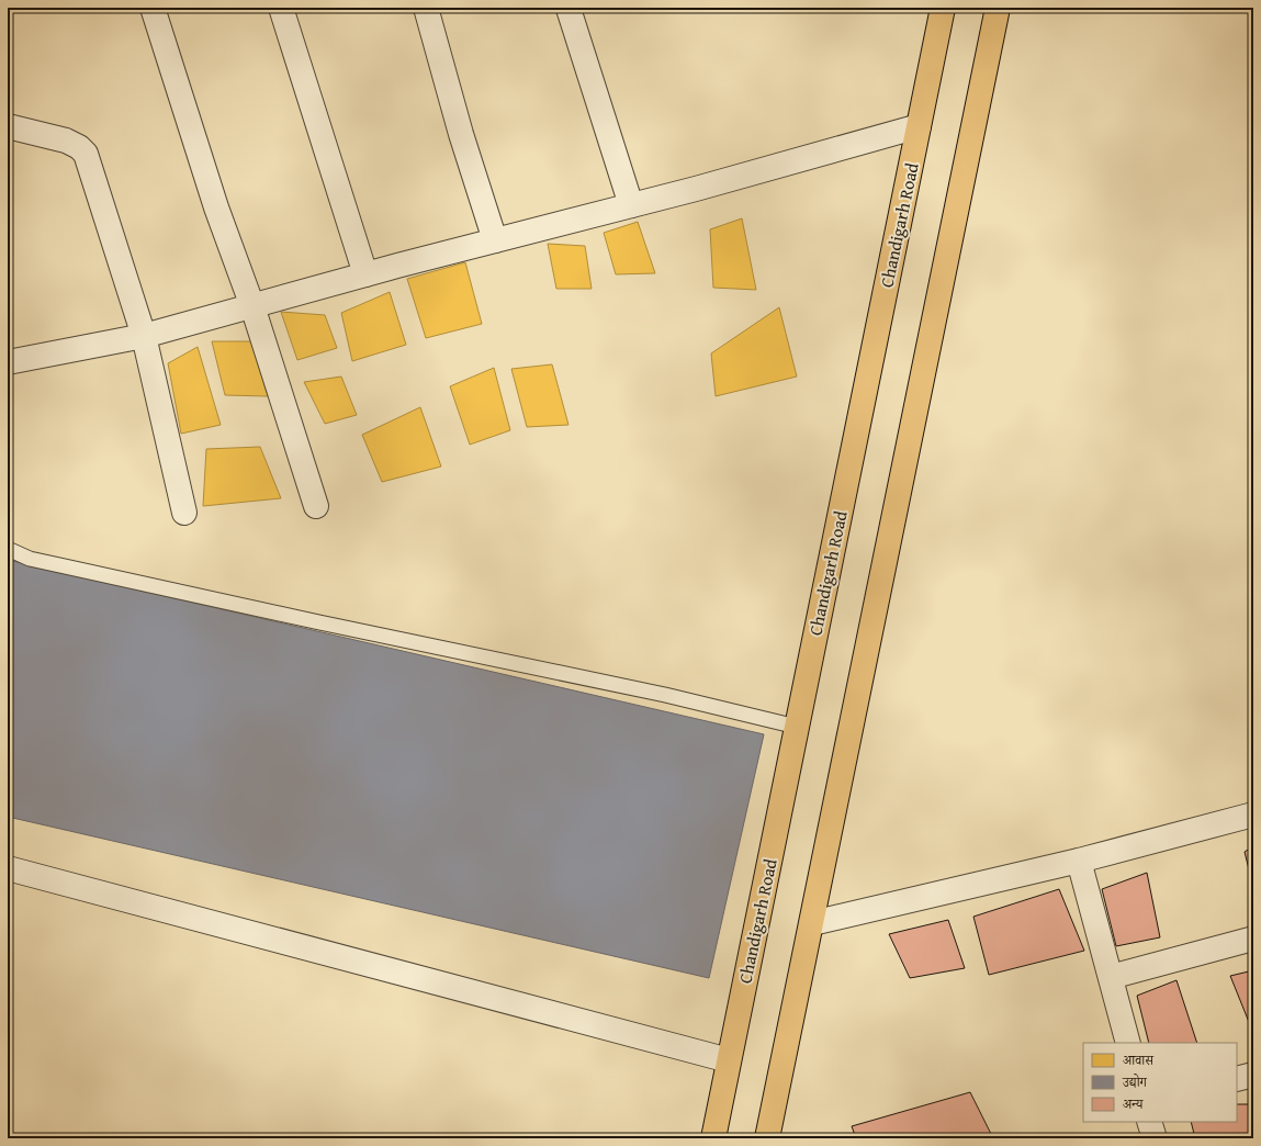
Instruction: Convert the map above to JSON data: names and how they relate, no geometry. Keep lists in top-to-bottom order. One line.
{"streets":{"main road":["Chandigarh Road"]},"legend":["आवास","उद्योग","अन्य"]}
